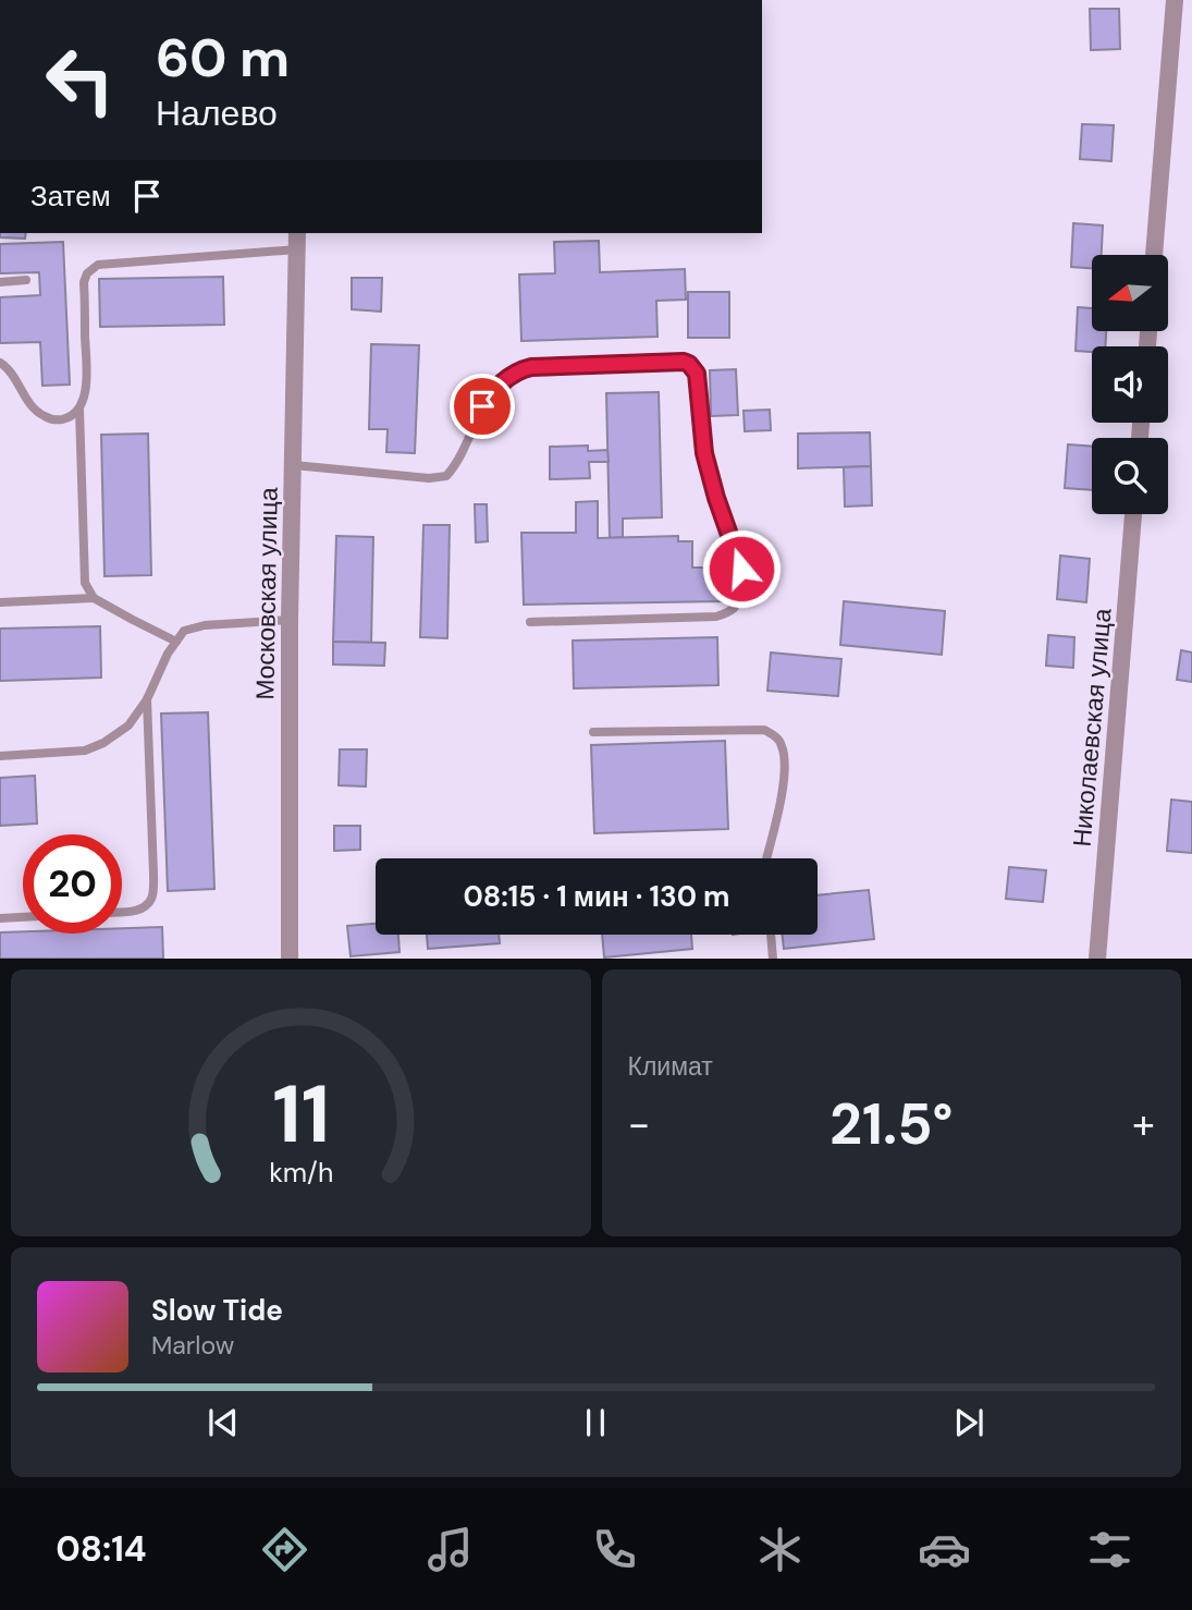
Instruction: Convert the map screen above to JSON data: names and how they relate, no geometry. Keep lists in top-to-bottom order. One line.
{"streets":{"street":["Московская улица","Николаевская улица"]},"north":"left","page":{"turn":["60 m","Налево"],"then":"Затем","limit":"20","trip":"08:15 · 1 мин · 130 m","tile":"Климат","heat":["−","21.5°","+"],"song":["Slow Tide","Marlow"],"tabs":"08:14","gauge":["11","km/h"]}}
